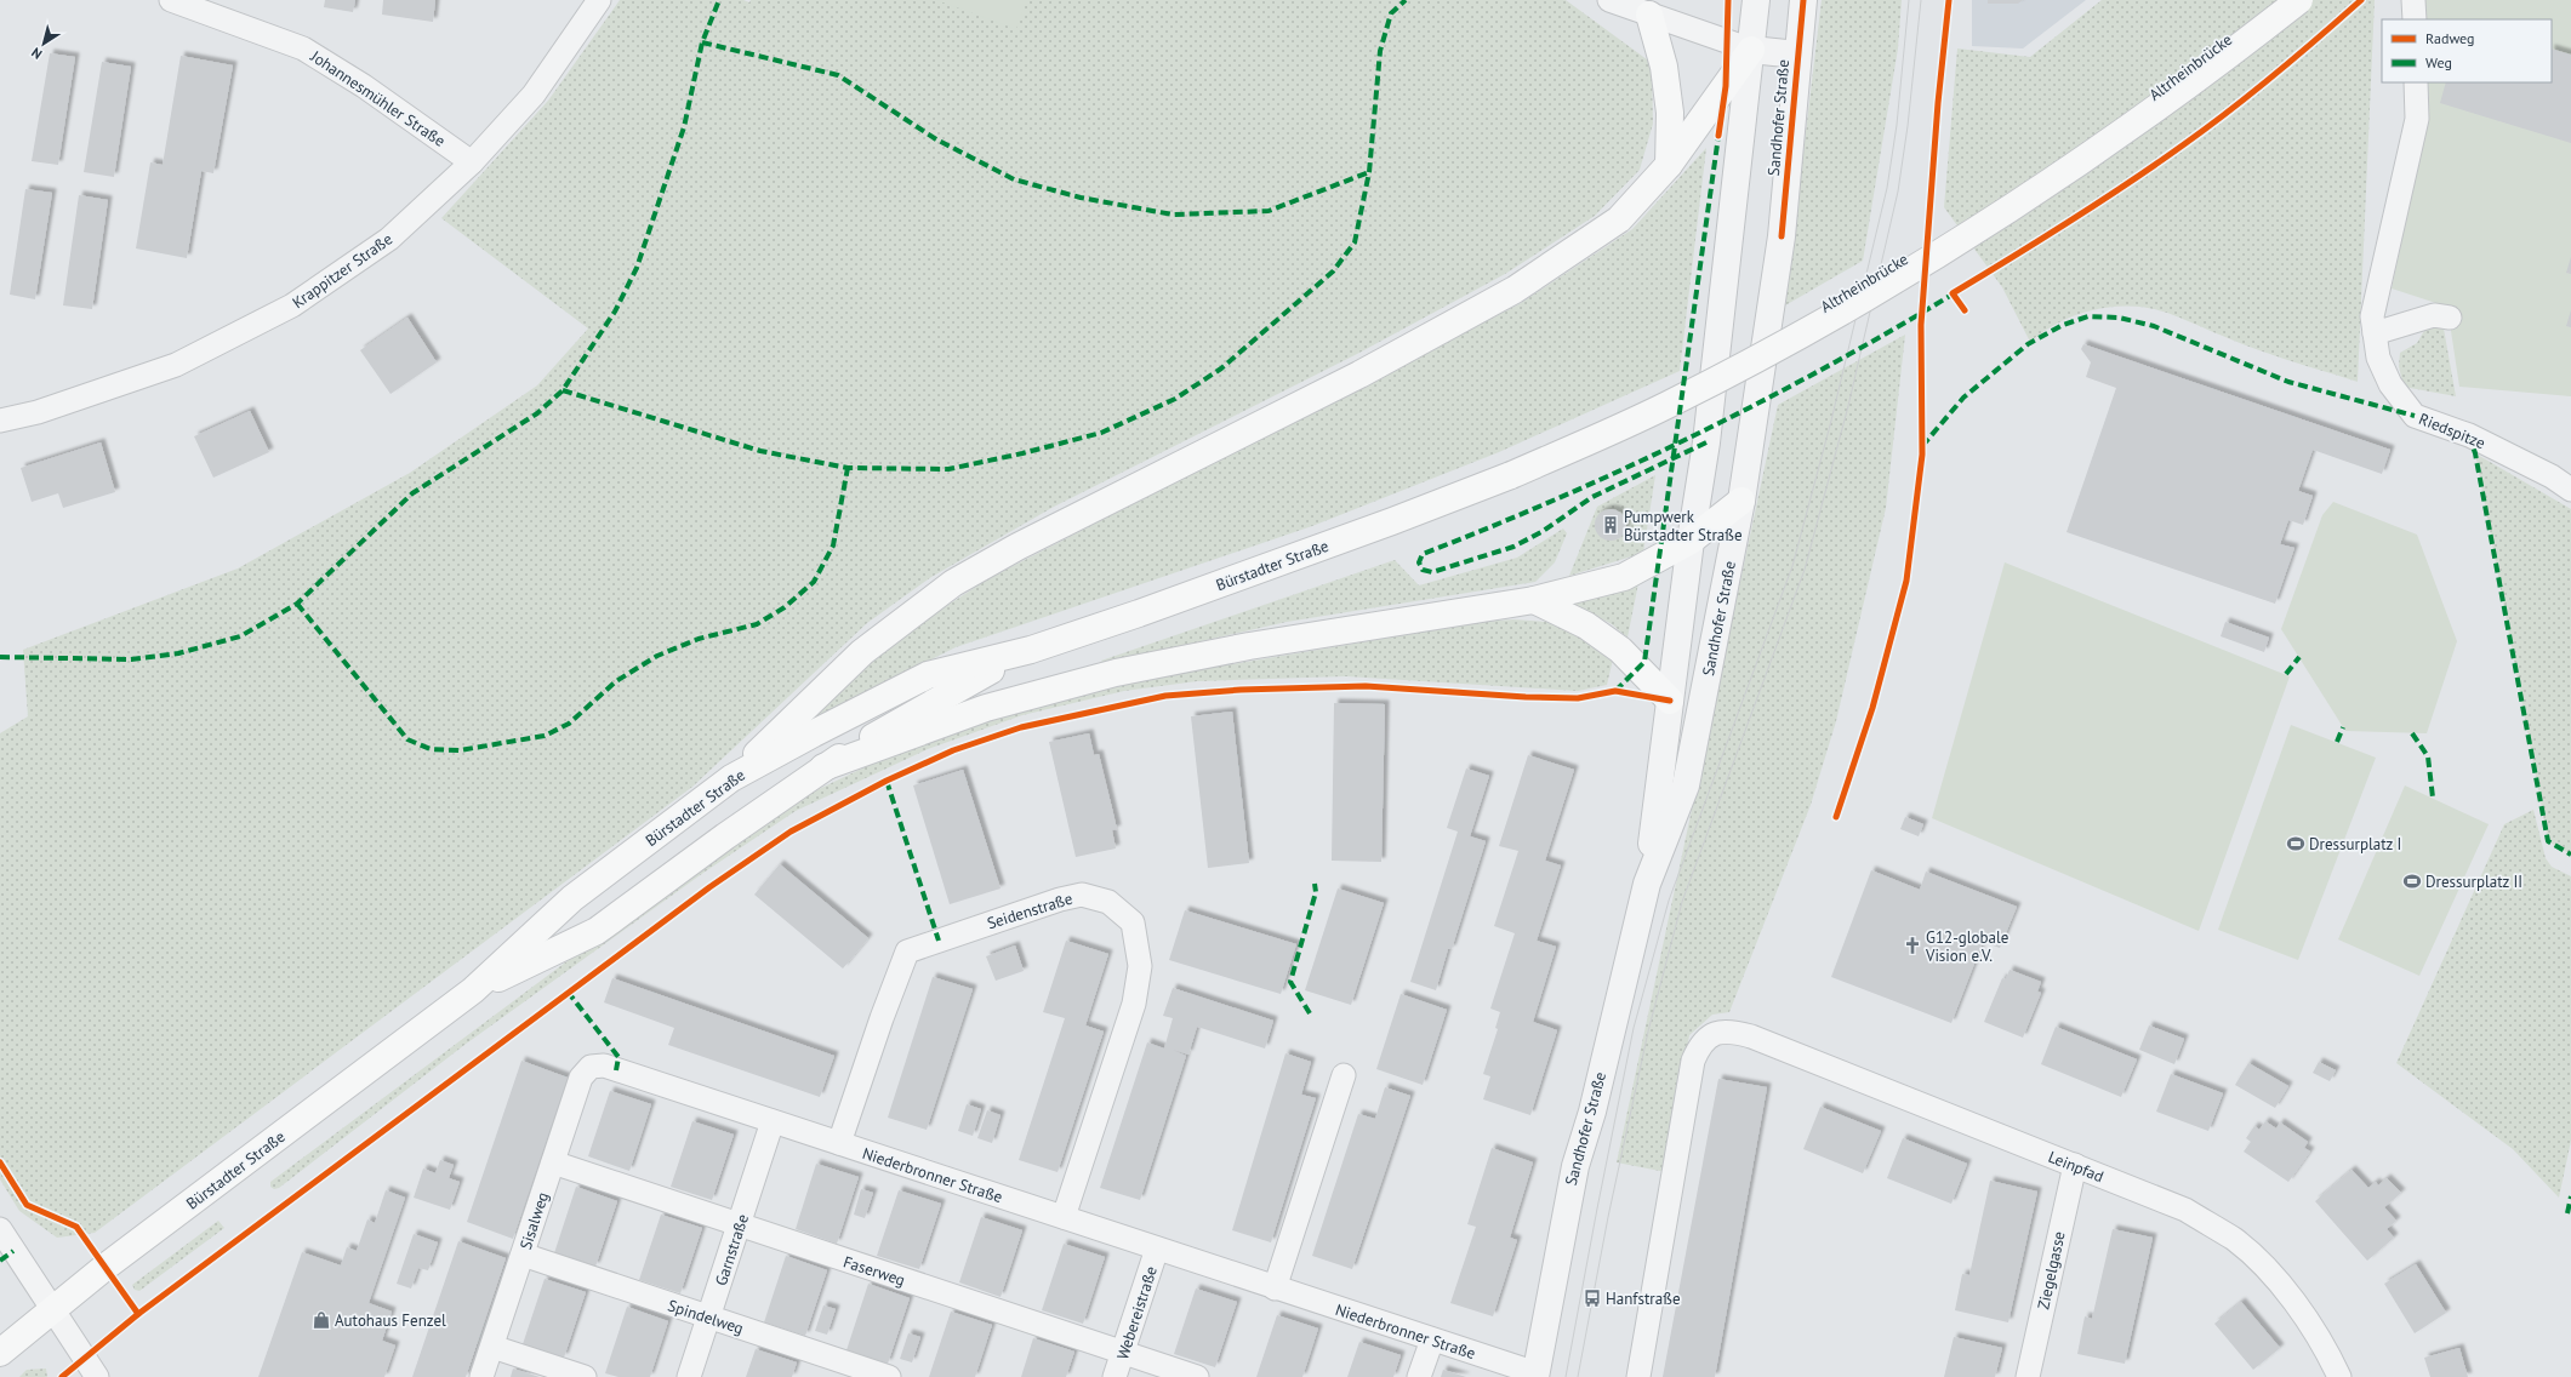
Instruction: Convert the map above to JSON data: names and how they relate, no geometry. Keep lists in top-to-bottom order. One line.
{"streets":{"main road":["Altrheinbrücke","Bürstadter Straße"],"street":["Johannesmühler Straße","Sandhofer Straße","Krappitzer Straße","Riedspitze","Seidenstraße","Leinpfad","Niederbronner Straße","Sisalweg","Garnstraße","Faserweg","Ziegelgasse","Webereistraße","Spindelweg"]},"crossings":[["Altrheinbrücke","Bürstadter Straße"],["Johannesmühler Straße","Krappitzer Straße"],["Sandhofer Straße","Niederbronner Straße"],["Seidenstraße","Niederbronner Straße"],["Leinpfad","Ziegelgasse"],["Niederbronner Straße","Sisalweg"],["Niederbronner Straße","Garnstraße"],["Niederbronner Straße","Webereistraße"],["Sisalweg","Faserweg"],["Sisalweg","Spindelweg"],["Garnstraße","Faserweg"],["Garnstraße","Spindelweg"],["Faserweg","Webereistraße"]],"places":{"building":["Pumpwerk Bürstadter Straße"],"sports":["Dressurplatz I","Dressurplatz II"],"church":["G12-globale Vision e.V."],"bus stop":["Hanfstraße"],"shop":["Autohaus Fenzel"]},"legend":["Radweg","Weg"],"north":"bottom left"}
